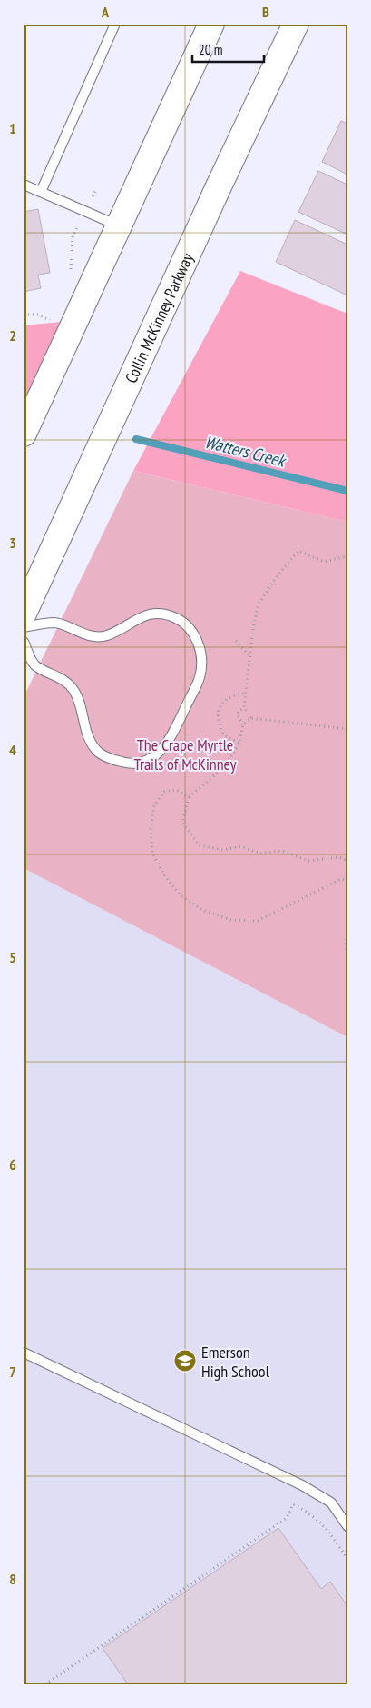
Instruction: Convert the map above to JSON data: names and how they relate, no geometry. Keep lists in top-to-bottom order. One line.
{"streets":{"street":["Collin McKinney Parkway"]},"water":["Watters Creek"],"parks":["The Crape Myrtle Trails of McKinney"],"places":{"school or university":["Emerson High School"]},"scale_bar":"20 m","grid":{"columns":["A","B"],"rows":["1","2","3","4","5","6","7","8"]}}
